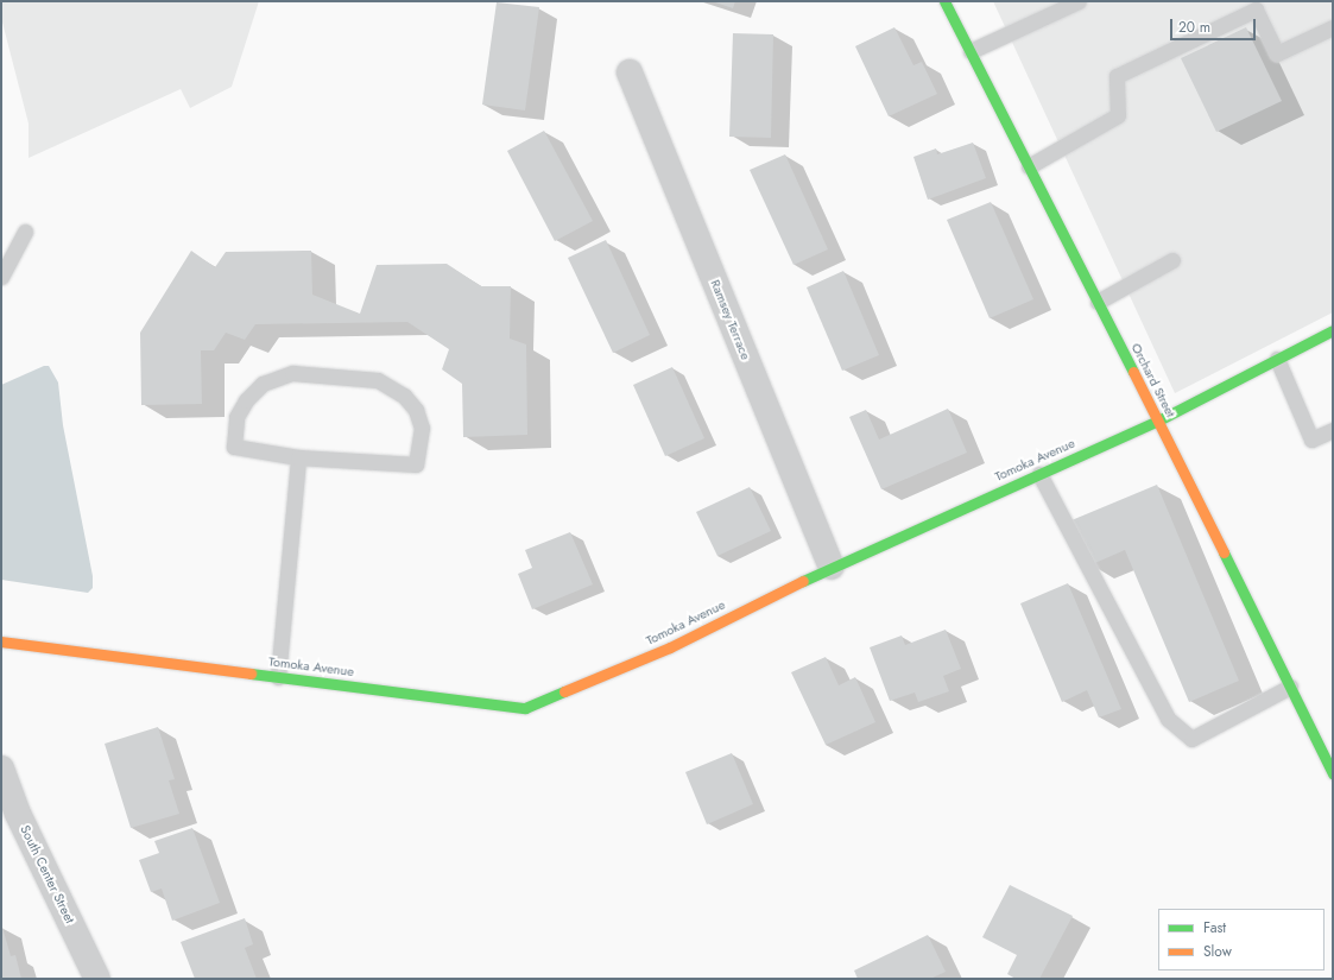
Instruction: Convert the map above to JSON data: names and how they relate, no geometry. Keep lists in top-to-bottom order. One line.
{"streets":{"street":["Ramsey Terrace","Orchard Street","Tomoka Avenue","South Center Street"]},"crossings":[["Ramsey Terrace","Tomoka Avenue"],["Orchard Street","Tomoka Avenue"]],"legend":["Fast","Slow"],"scale_bar":"20 m"}
